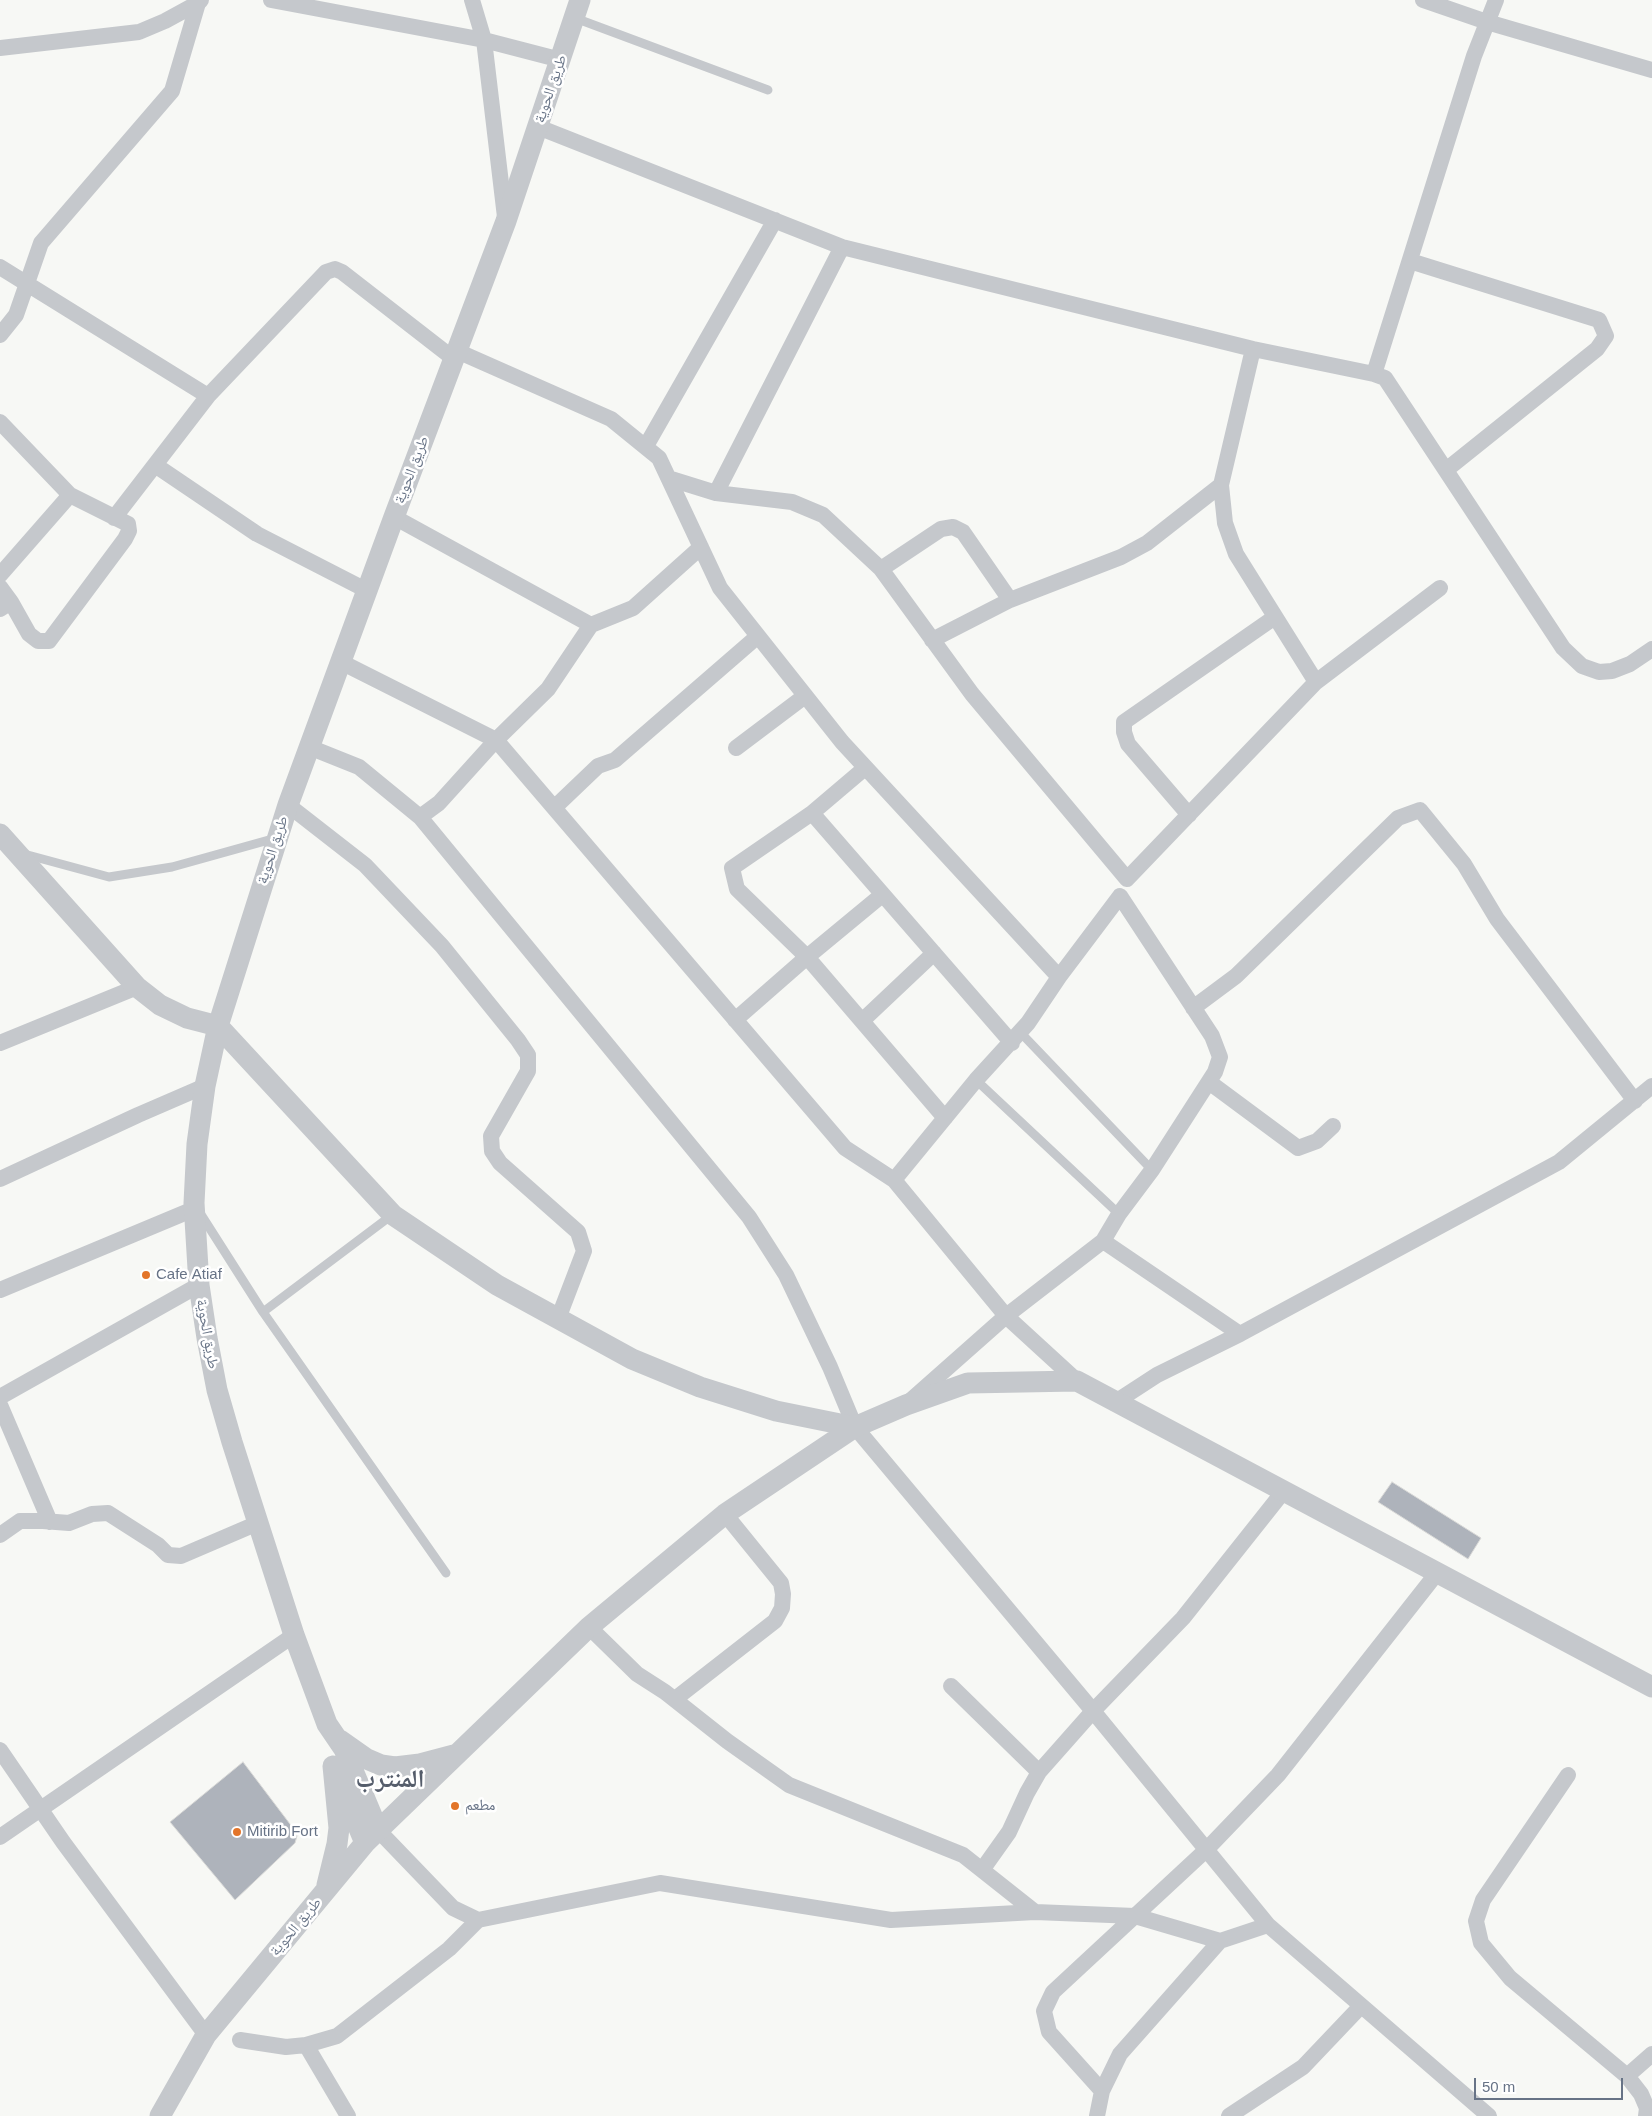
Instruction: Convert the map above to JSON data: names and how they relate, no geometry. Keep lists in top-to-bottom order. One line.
{"streets":{"street":["طريق الحوية"]},"districts":["المنترب"],"places":["Cafe Atiaf","مطعم","Mitirib Fort"],"scale_bar":"50 m"}
